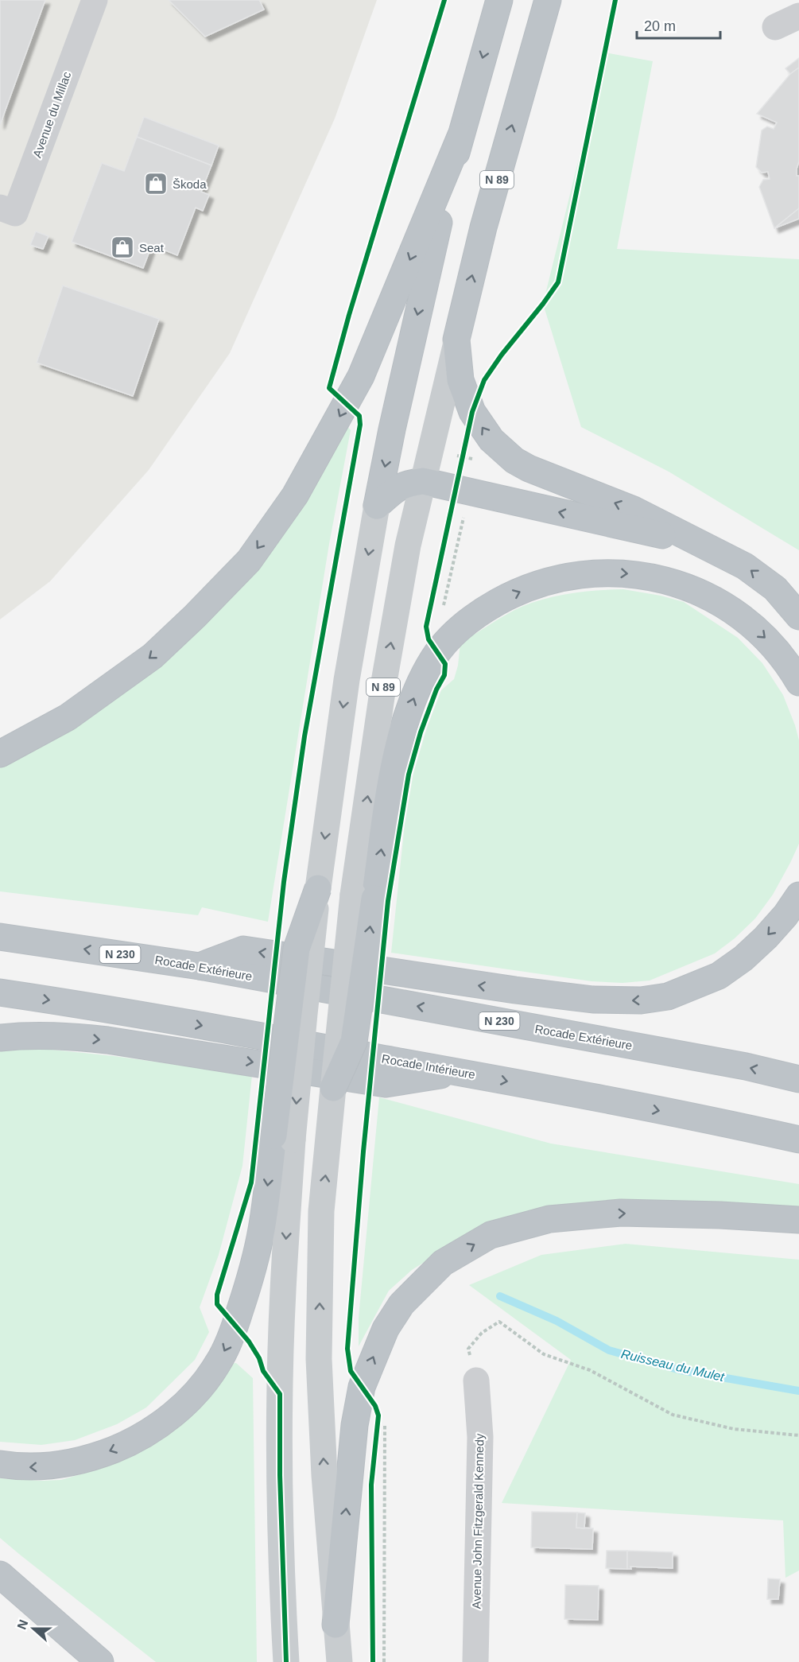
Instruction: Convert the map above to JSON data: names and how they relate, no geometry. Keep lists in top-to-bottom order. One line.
{"streets":{"highway":["N 89","N 230","Rocade Extérieure","Rocade Intérieure"],"street":["Avenue du Millac","Avenue John Fitzgerald Kennedy"]},"water":["Ruisseau du Mulet"],"places":{"shop":["Škoda","Seat"]},"scale_bar":"20 m","north":"left"}
